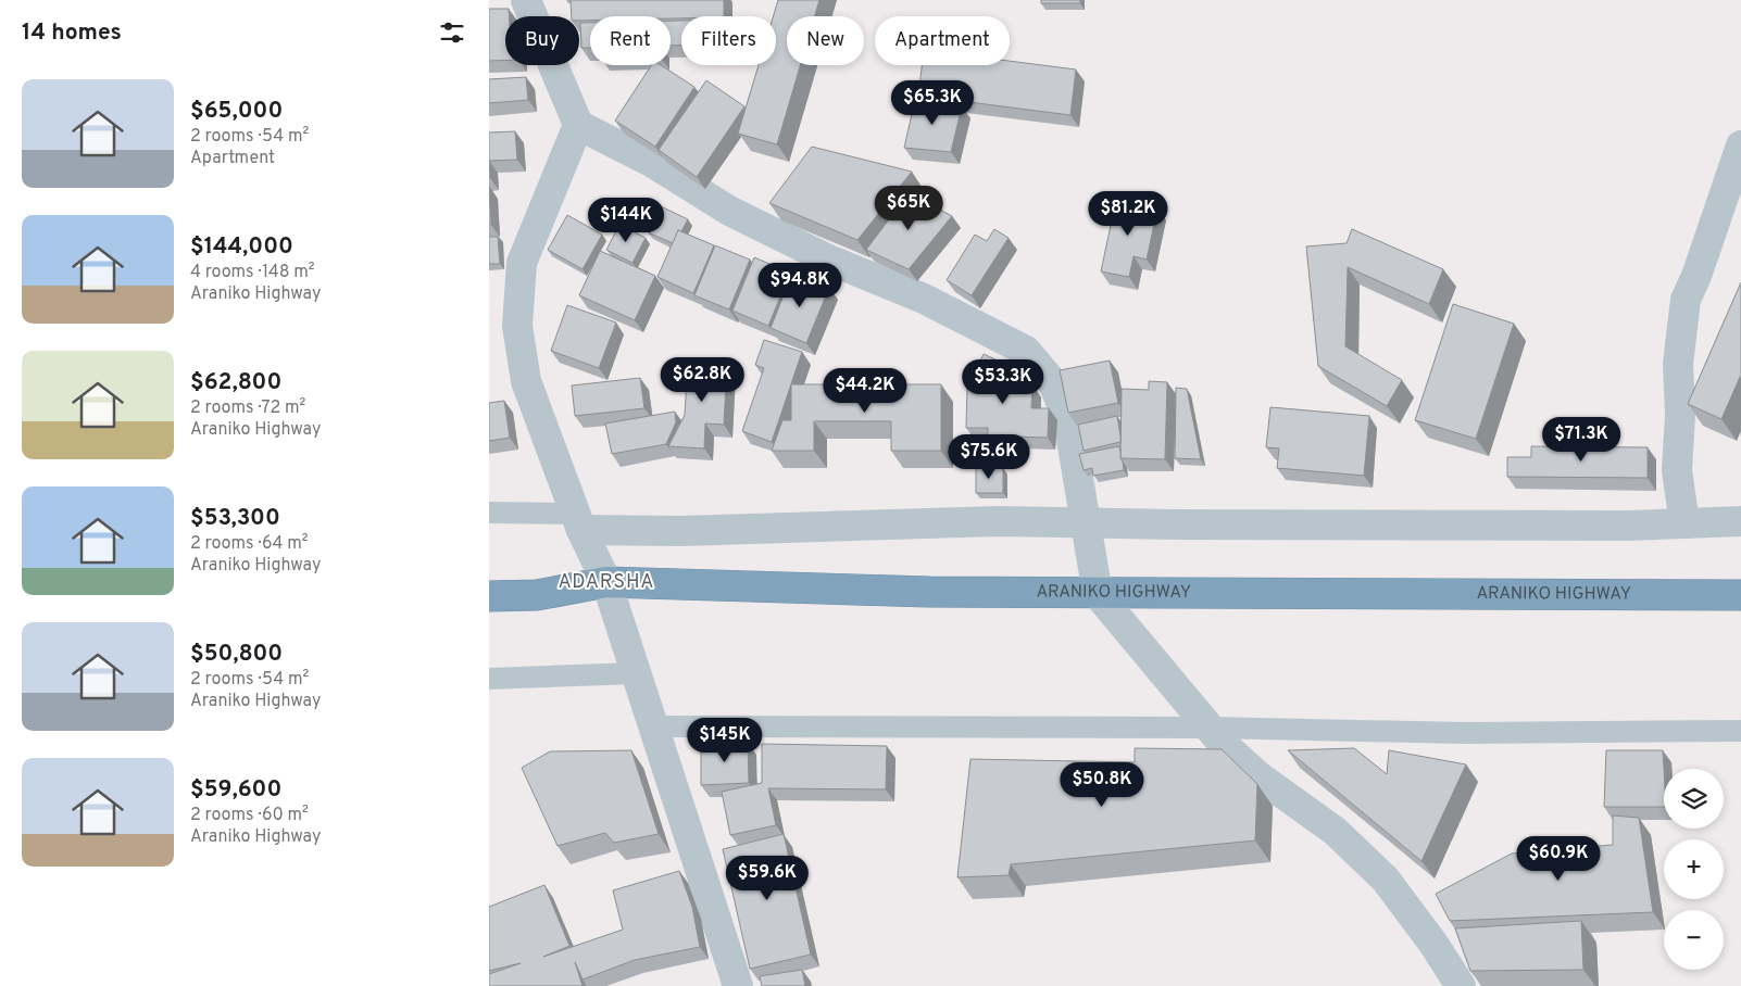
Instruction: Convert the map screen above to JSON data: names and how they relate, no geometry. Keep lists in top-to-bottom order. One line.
{"streets":{"highway":["ARANIKO HIGHWAY"]},"districts":["ADARSHA"],"page":{"heading":"14 homes","chip":["Buy","Rent","Filters","New","Apartment"],"list":[{"name":"$65,000","note":"2 rooms · 54 m² · Apartment"},{"name":"$144,000","note":"4 rooms · 148 m² · Araniko Highway"},{"name":"$62,800","note":"2 rooms · 72 m² · Araniko Highway"},{"name":"$53,300","note":"2 rooms · 64 m² · Araniko Highway"},{"name":"$50,800","note":"2 rooms · 54 m² · Araniko Highway"},{"name":"$59,600","note":"2 rooms · 60 m² · Araniko Highway"}],"price":["$65.3K","$65K","$81.2K","$144K","$94.8K","$62.8K","$53.3K","$44.2K","$71.3K","$75.6K","$145K","$50.8K","$60.9K","$59.6K"],"map_buttons":["+","−"]}}
